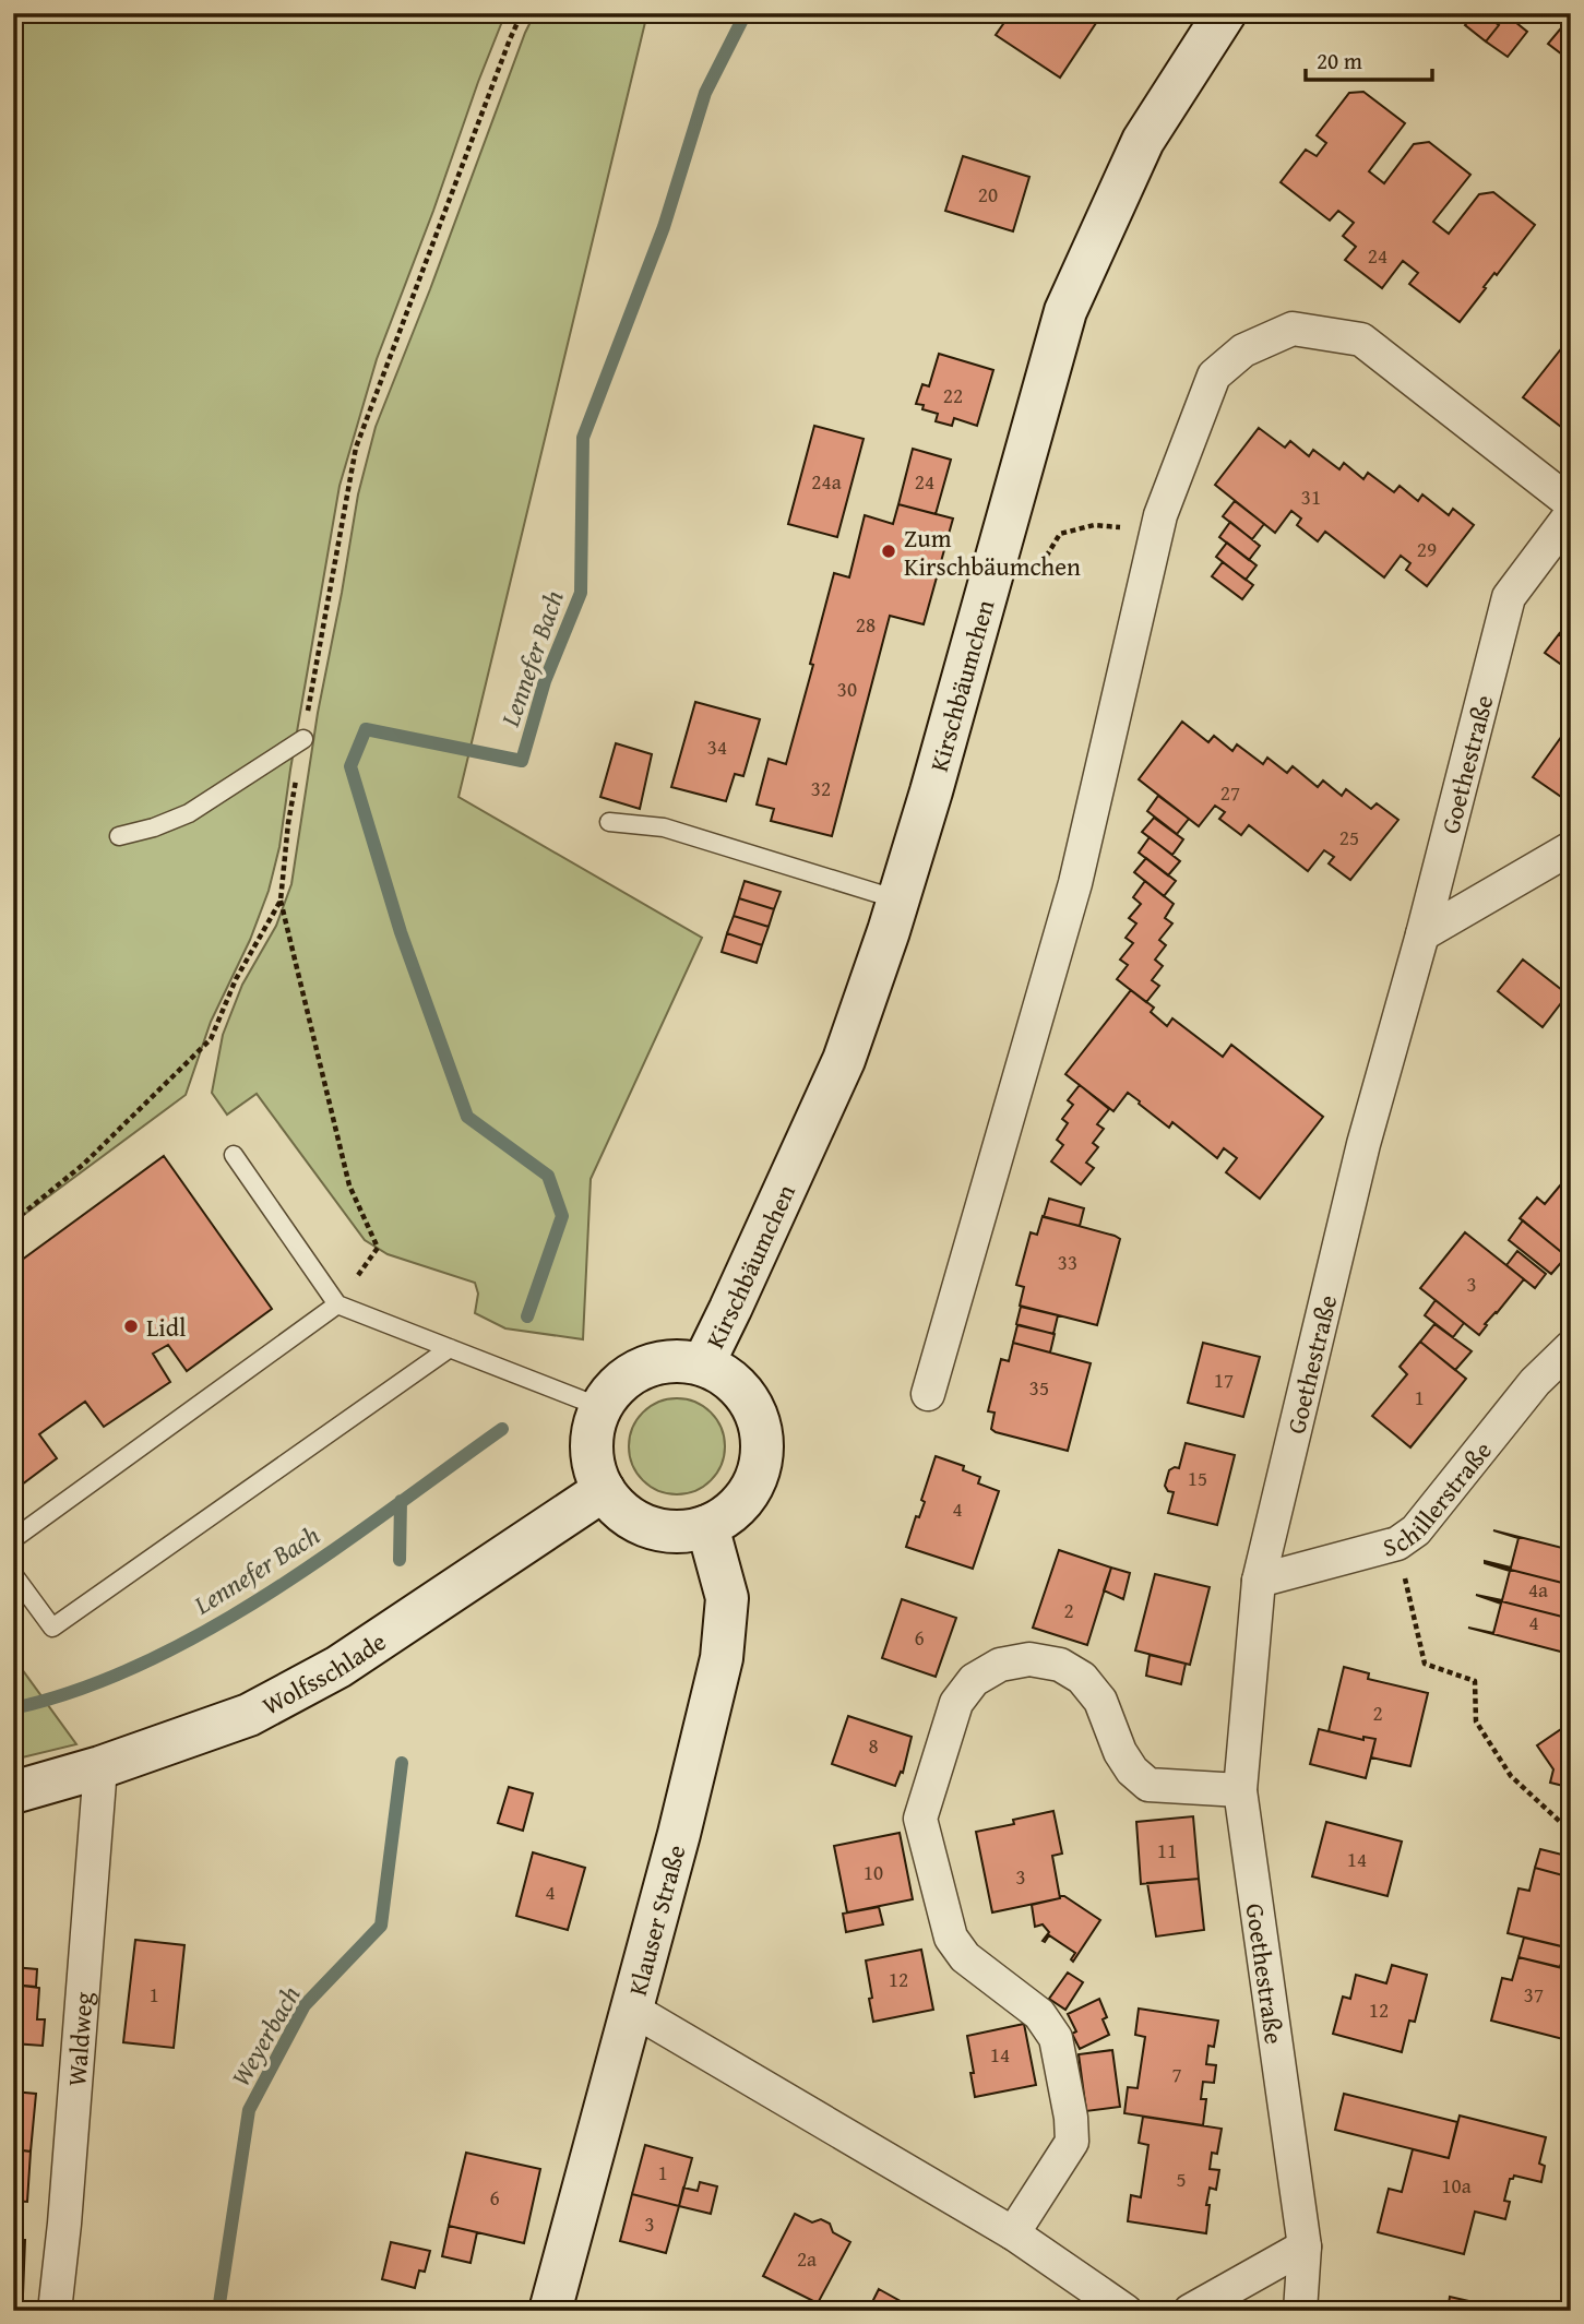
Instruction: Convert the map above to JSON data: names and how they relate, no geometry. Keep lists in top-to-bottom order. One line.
{"streets":{"main road":["Kirschbäumchen","Wolfsschlade","Klauser Straße"],"street":["Goethestraße","Schillerstraße","Waldweg"]},"crossings":[["Kirschbäumchen","Wolfsschlade"],["Kirschbäumchen","Klauser Straße"],["Goethestraße","Schillerstraße"],["Wolfsschlade","Klauser Straße"],["Wolfsschlade","Waldweg"]],"water":["Lennefer Bach","Weyerbach"],"places":["Zum Kirschbäumchen","Lidl"],"house_numbers":["20","24","22","24a","24","31","29","28","30","34","32","27","25","33","3","17","35","1","15","4","4a","2","4","6","2","8","11","14","10","3","4","12","1","37","12","14","7","1","5","10a","6","3","2a"],"scale_bar":"20 m"}
